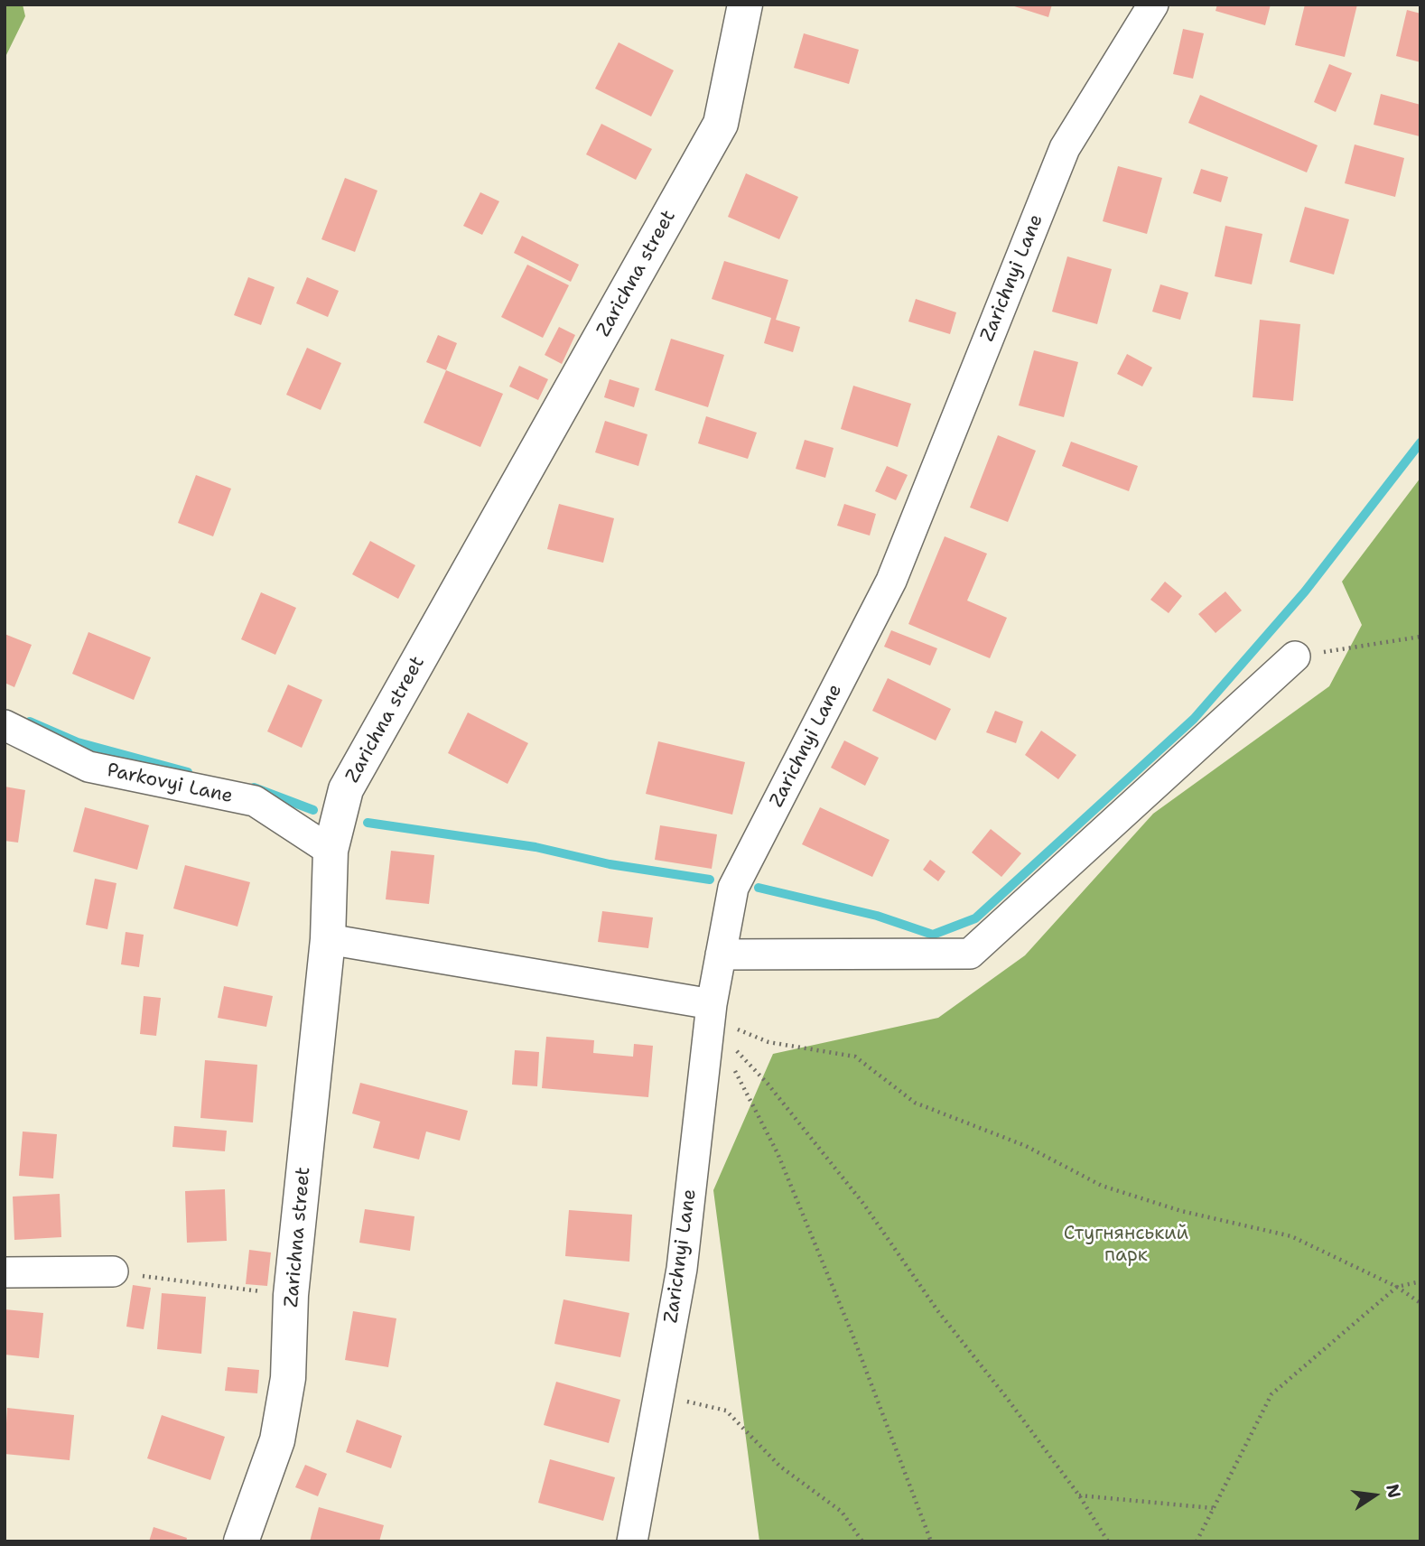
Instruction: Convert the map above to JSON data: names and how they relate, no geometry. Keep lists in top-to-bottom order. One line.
{"streets":{"street":["Zarichna street","Zarichnyi Lane","Parkovyi Lane"]},"crossings":[["Zarichna street","Parkovyi Lane"]],"parks":["Стугнянський парк"],"north":"right"}
